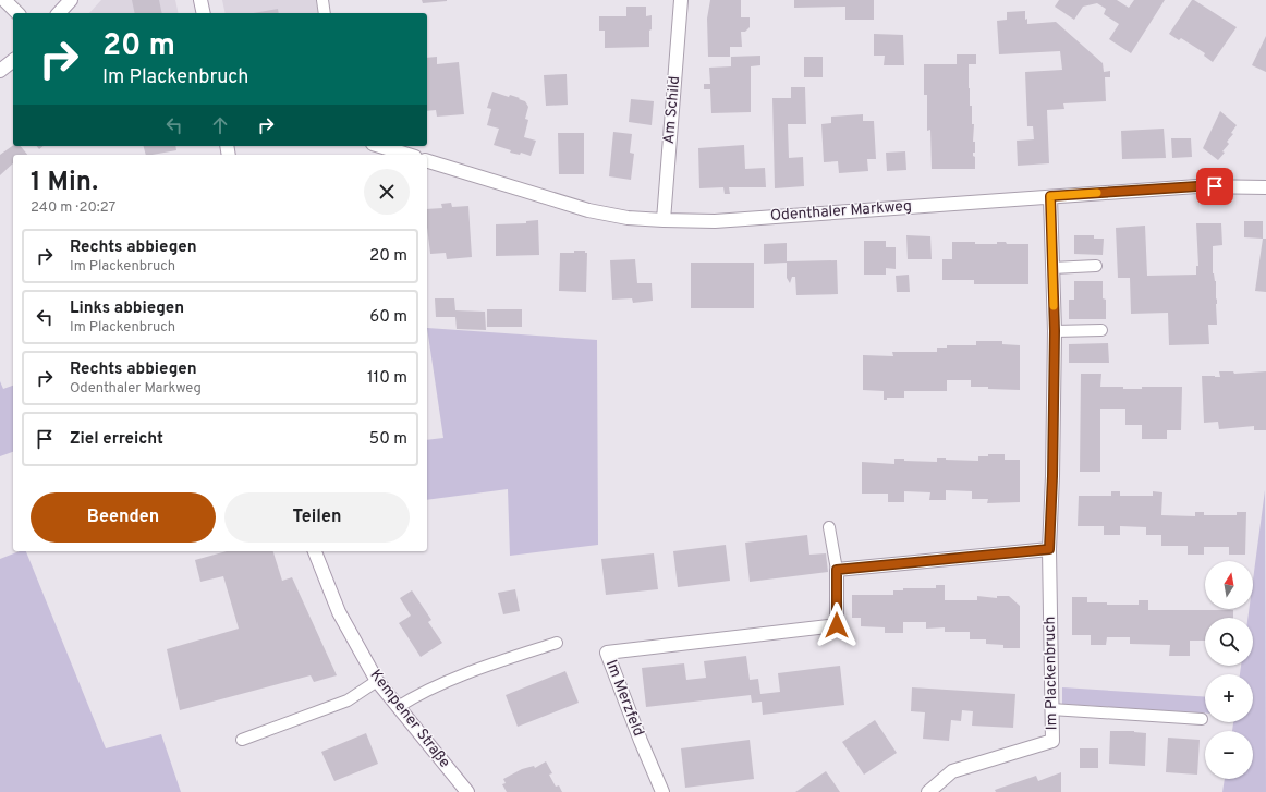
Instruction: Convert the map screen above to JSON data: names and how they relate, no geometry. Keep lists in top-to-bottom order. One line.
{"streets":{"street":["Am Schild","Odenthaler Markweg","Im Plackenbruch","Im Merzfeld","Kempener Straße"]},"crossings":[["Am Schild","Odenthaler Markweg"],["Odenthaler Markweg","Im Plackenbruch"]],"north":"top","page":{"turn":["20 m","Im Plackenbruch"],"heading":["1 Min.","240 m · 20:27"],"list":[{"name":"Rechts abbiegen","note":"Im Plackenbruch","value":"20 m"},{"name":"Links abbiegen","note":"Im Plackenbruch","value":"60 m"},{"name":"Rechts abbiegen","note":"Odenthaler Markweg","value":"110 m"},{"name":"Ziel erreicht","value":"50 m"}],"buttons":["Beenden","Teilen"],"map_buttons":["+","−"]}}
